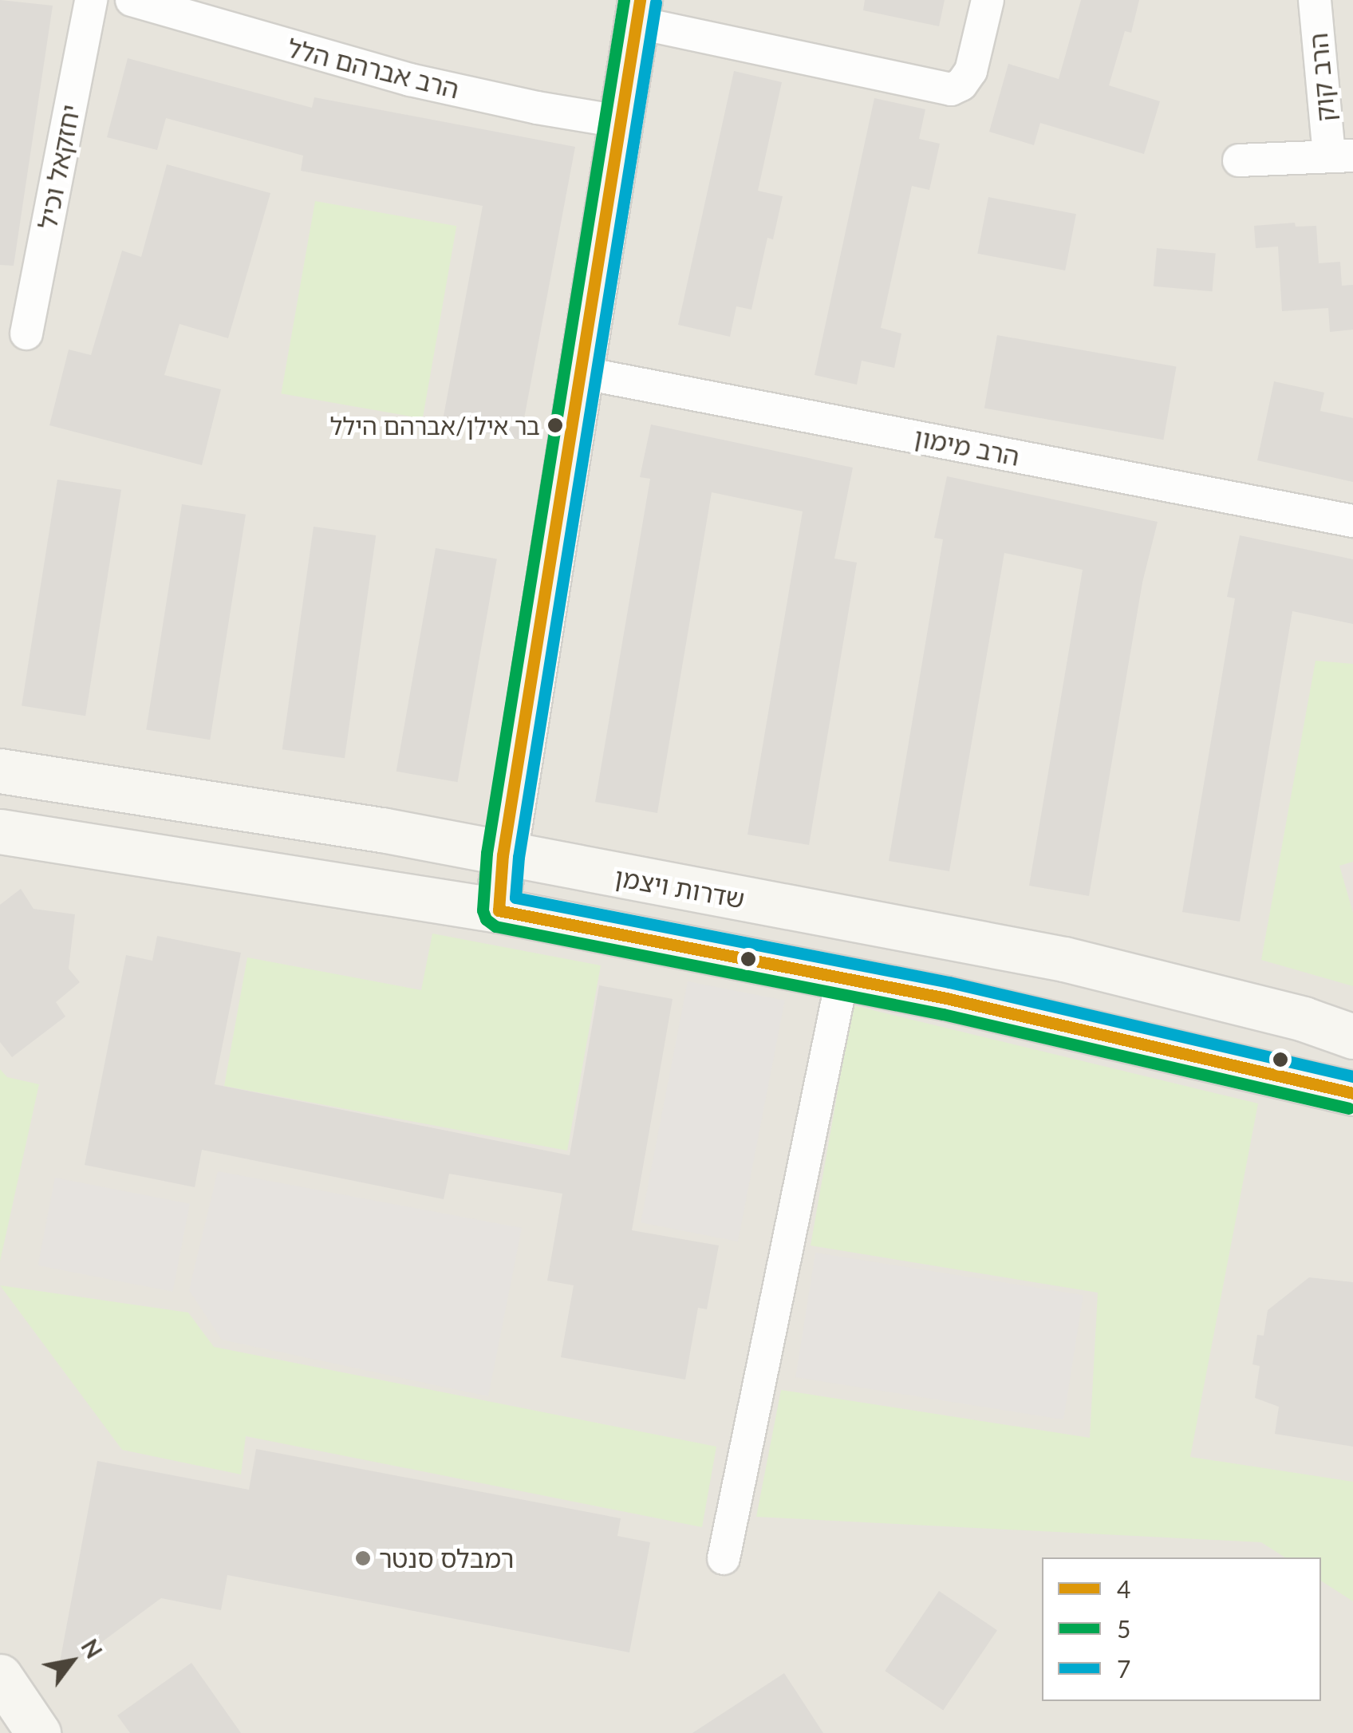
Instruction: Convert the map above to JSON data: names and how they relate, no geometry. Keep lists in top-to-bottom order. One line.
{"streets":{"main road":["שדרות ויצמן"],"street":["הרב אברהם הלל","הרב קוק","יחזקאל וכיל","הרב מימון"]},"places":["בר אילן/אברהם הילל","רמבלס סנטר"],"lines":["transit line 4","transit line 5","transit line 7"],"legend":["4","5","7"],"north":"top right"}
